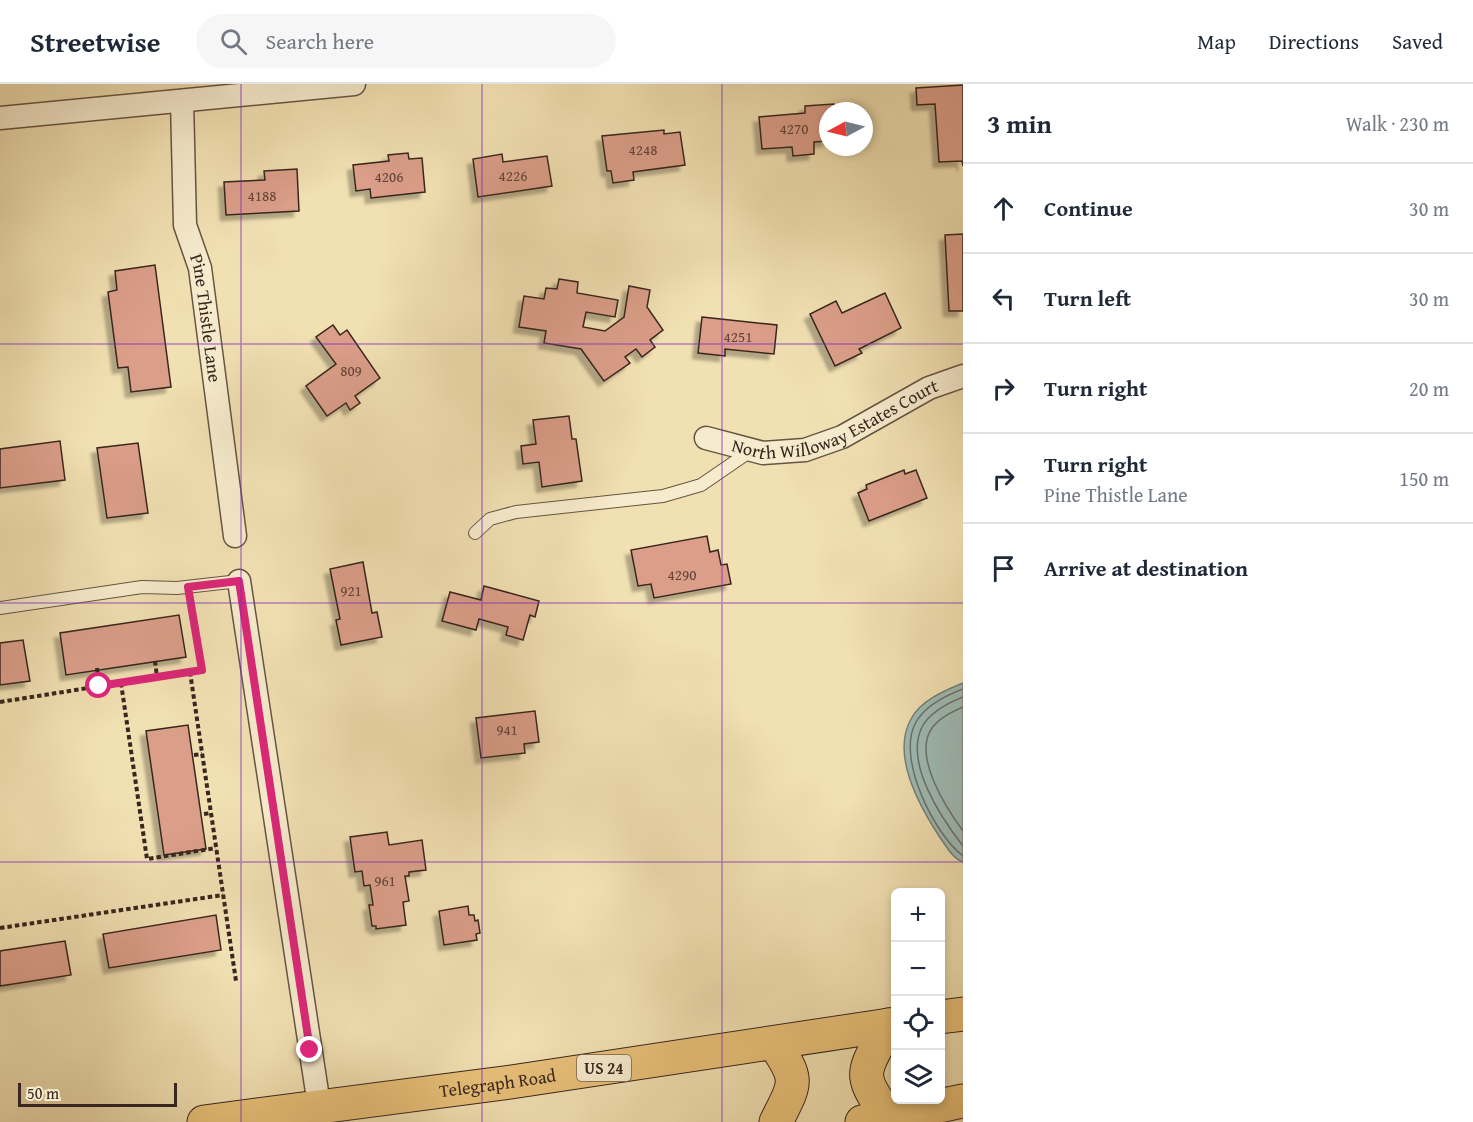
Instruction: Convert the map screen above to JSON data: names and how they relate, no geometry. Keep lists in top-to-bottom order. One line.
{"streets":{"highway":["US 24","Telegraph Road"],"street":["Pine Thistle Lane","North Willoway Estates Court"]},"house_numbers":["4270","4248","4226","4206","4188","4251","809","4290","921","941","961"],"scale_bar":"50 m","north":"left","page":{"header":"Streetwise","search":"Search here","nav":["Map","Directions","Saved"],"heading":["3 min","Walk · 230 m"],"list":[["Continue","30 m"],["Turn left","30 m"],["Turn right","20 m"],["Turn right","Pine Thistle Lane","150 m"],"Arrive at destination"],"map_buttons":["+","−"],"scale":"50 m"}}
